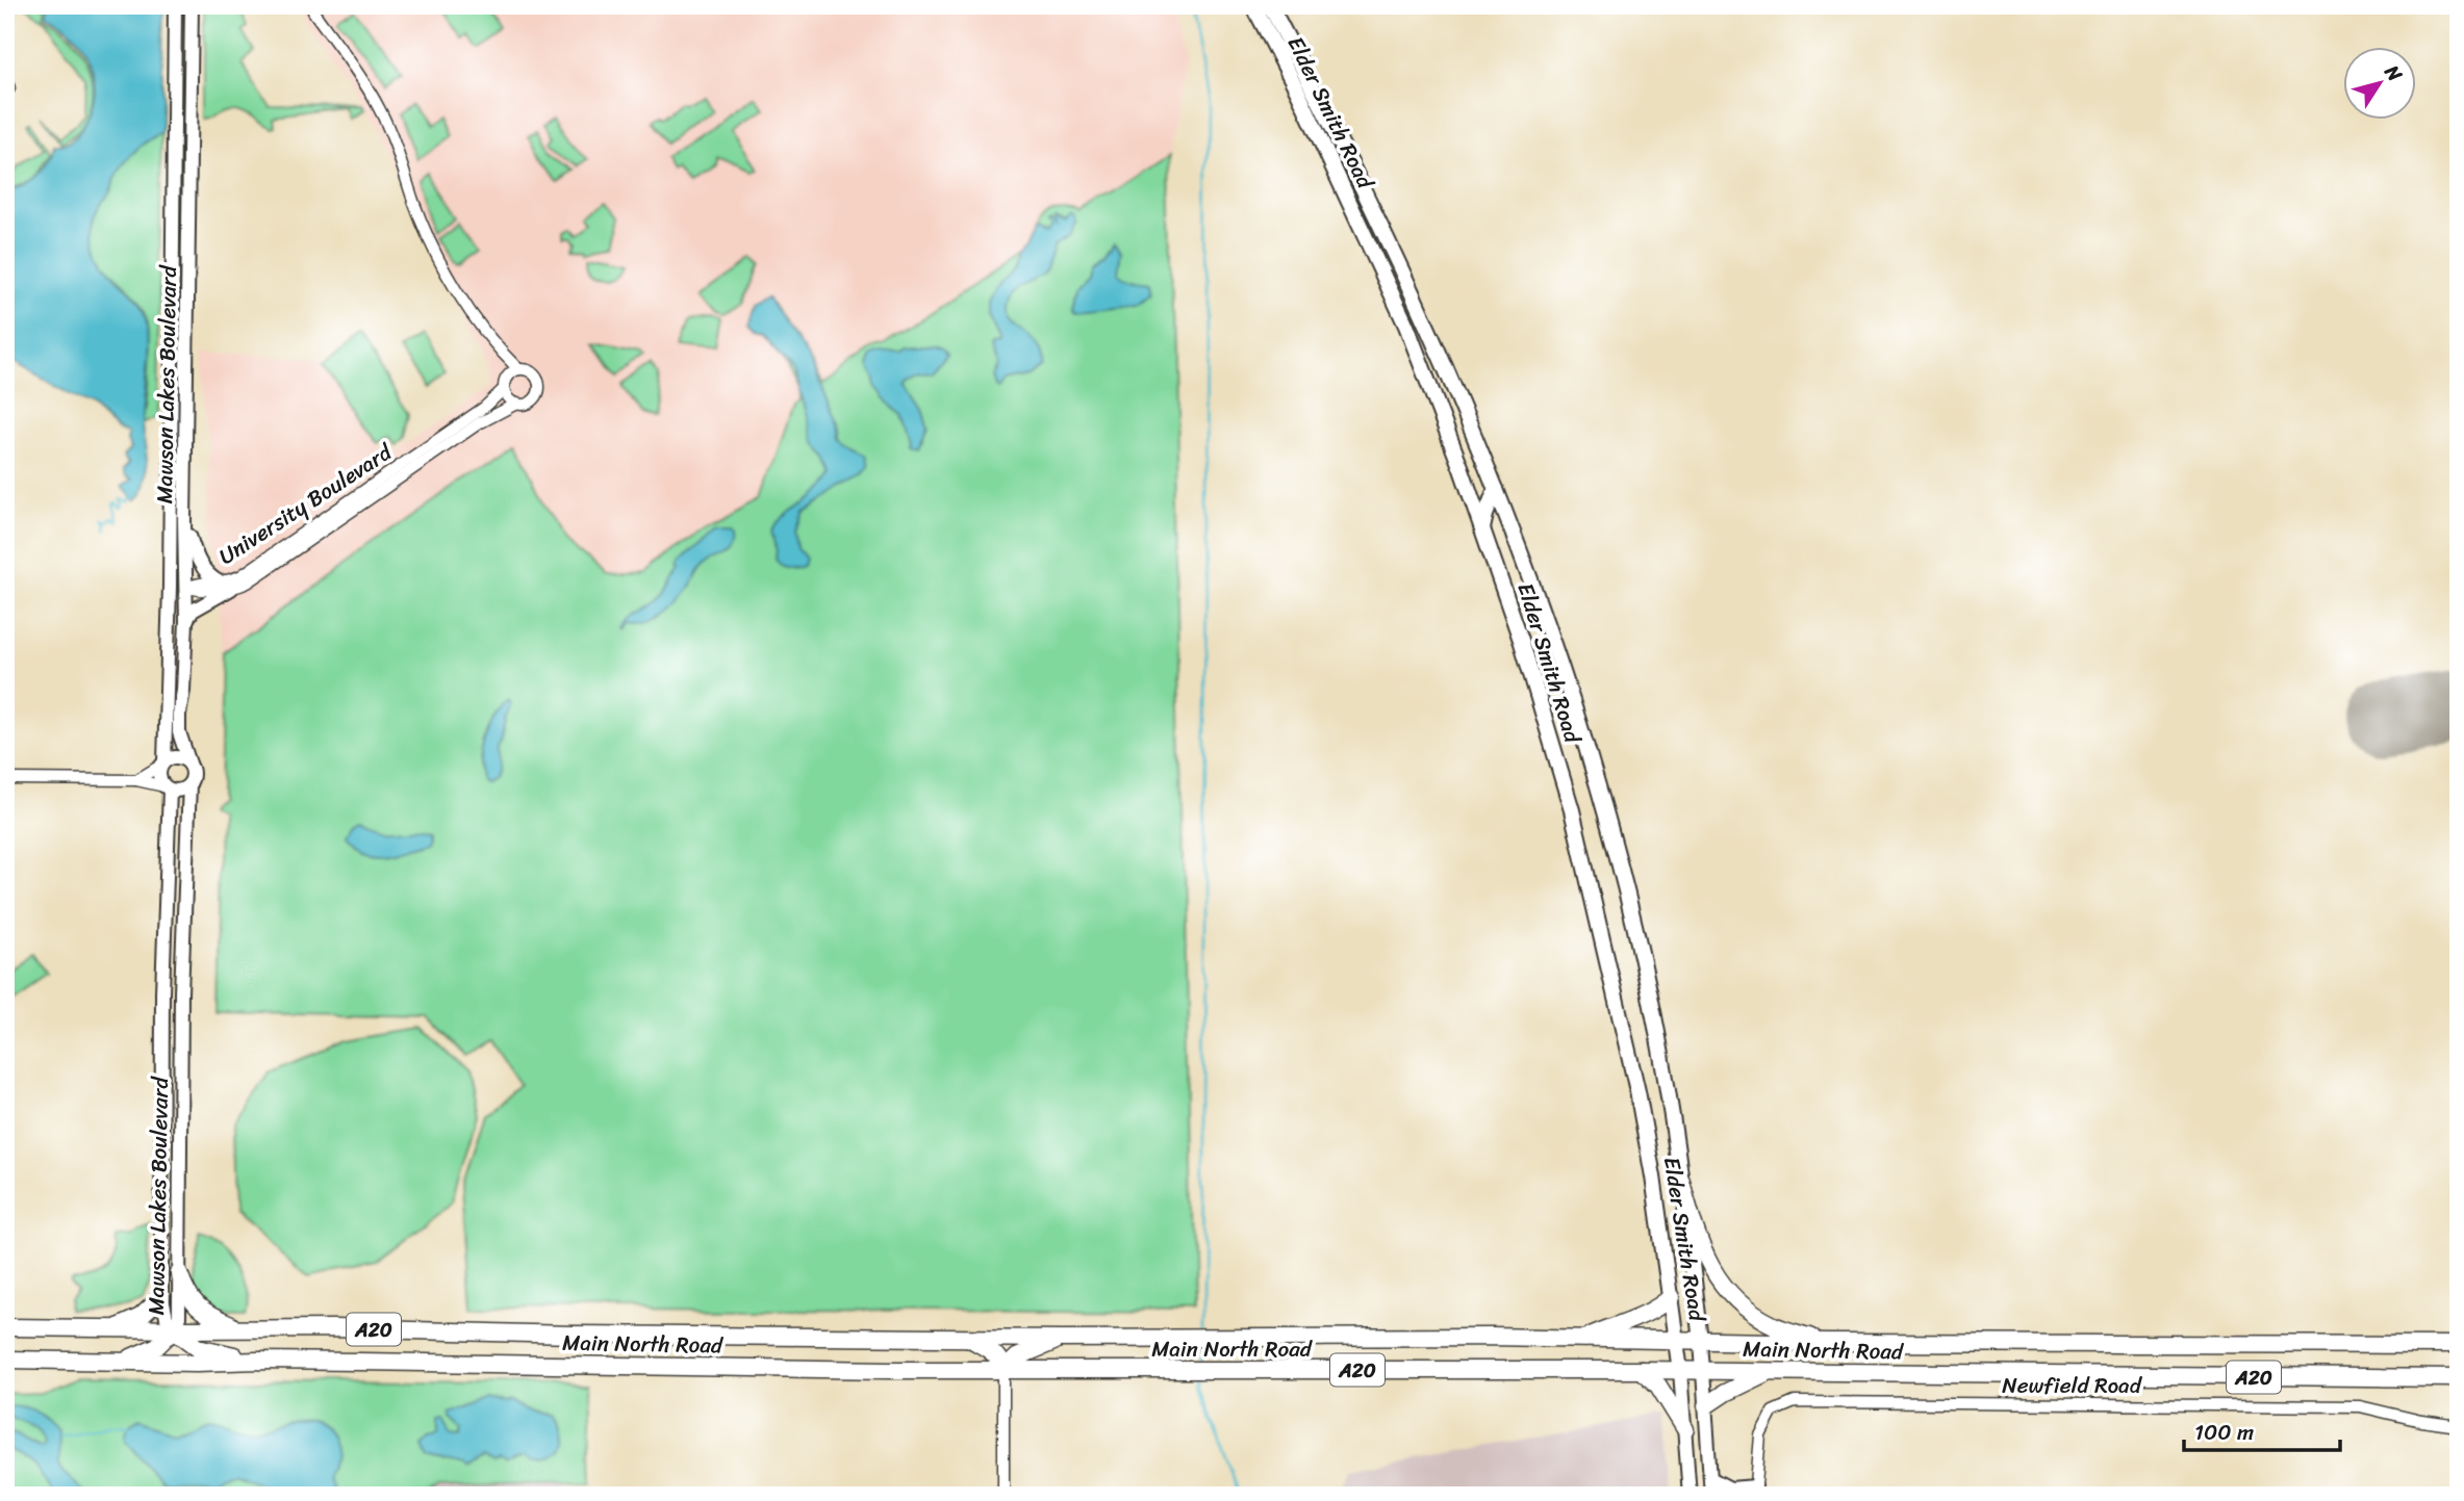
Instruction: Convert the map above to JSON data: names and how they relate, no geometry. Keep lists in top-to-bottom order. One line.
{"streets":{"highway":["A20","Main North Road"],"main road":["Elder Smith Road"],"street":["Mawson Lakes Boulevard","University Boulevard","Newfield Road"]},"crossings":[["Elder Smith Road","Main North Road"],["Mawson Lakes Boulevard","University Boulevard"],["Mawson Lakes Boulevard","Main North Road"]],"scale_bar":"100 m","north":"top right"}
